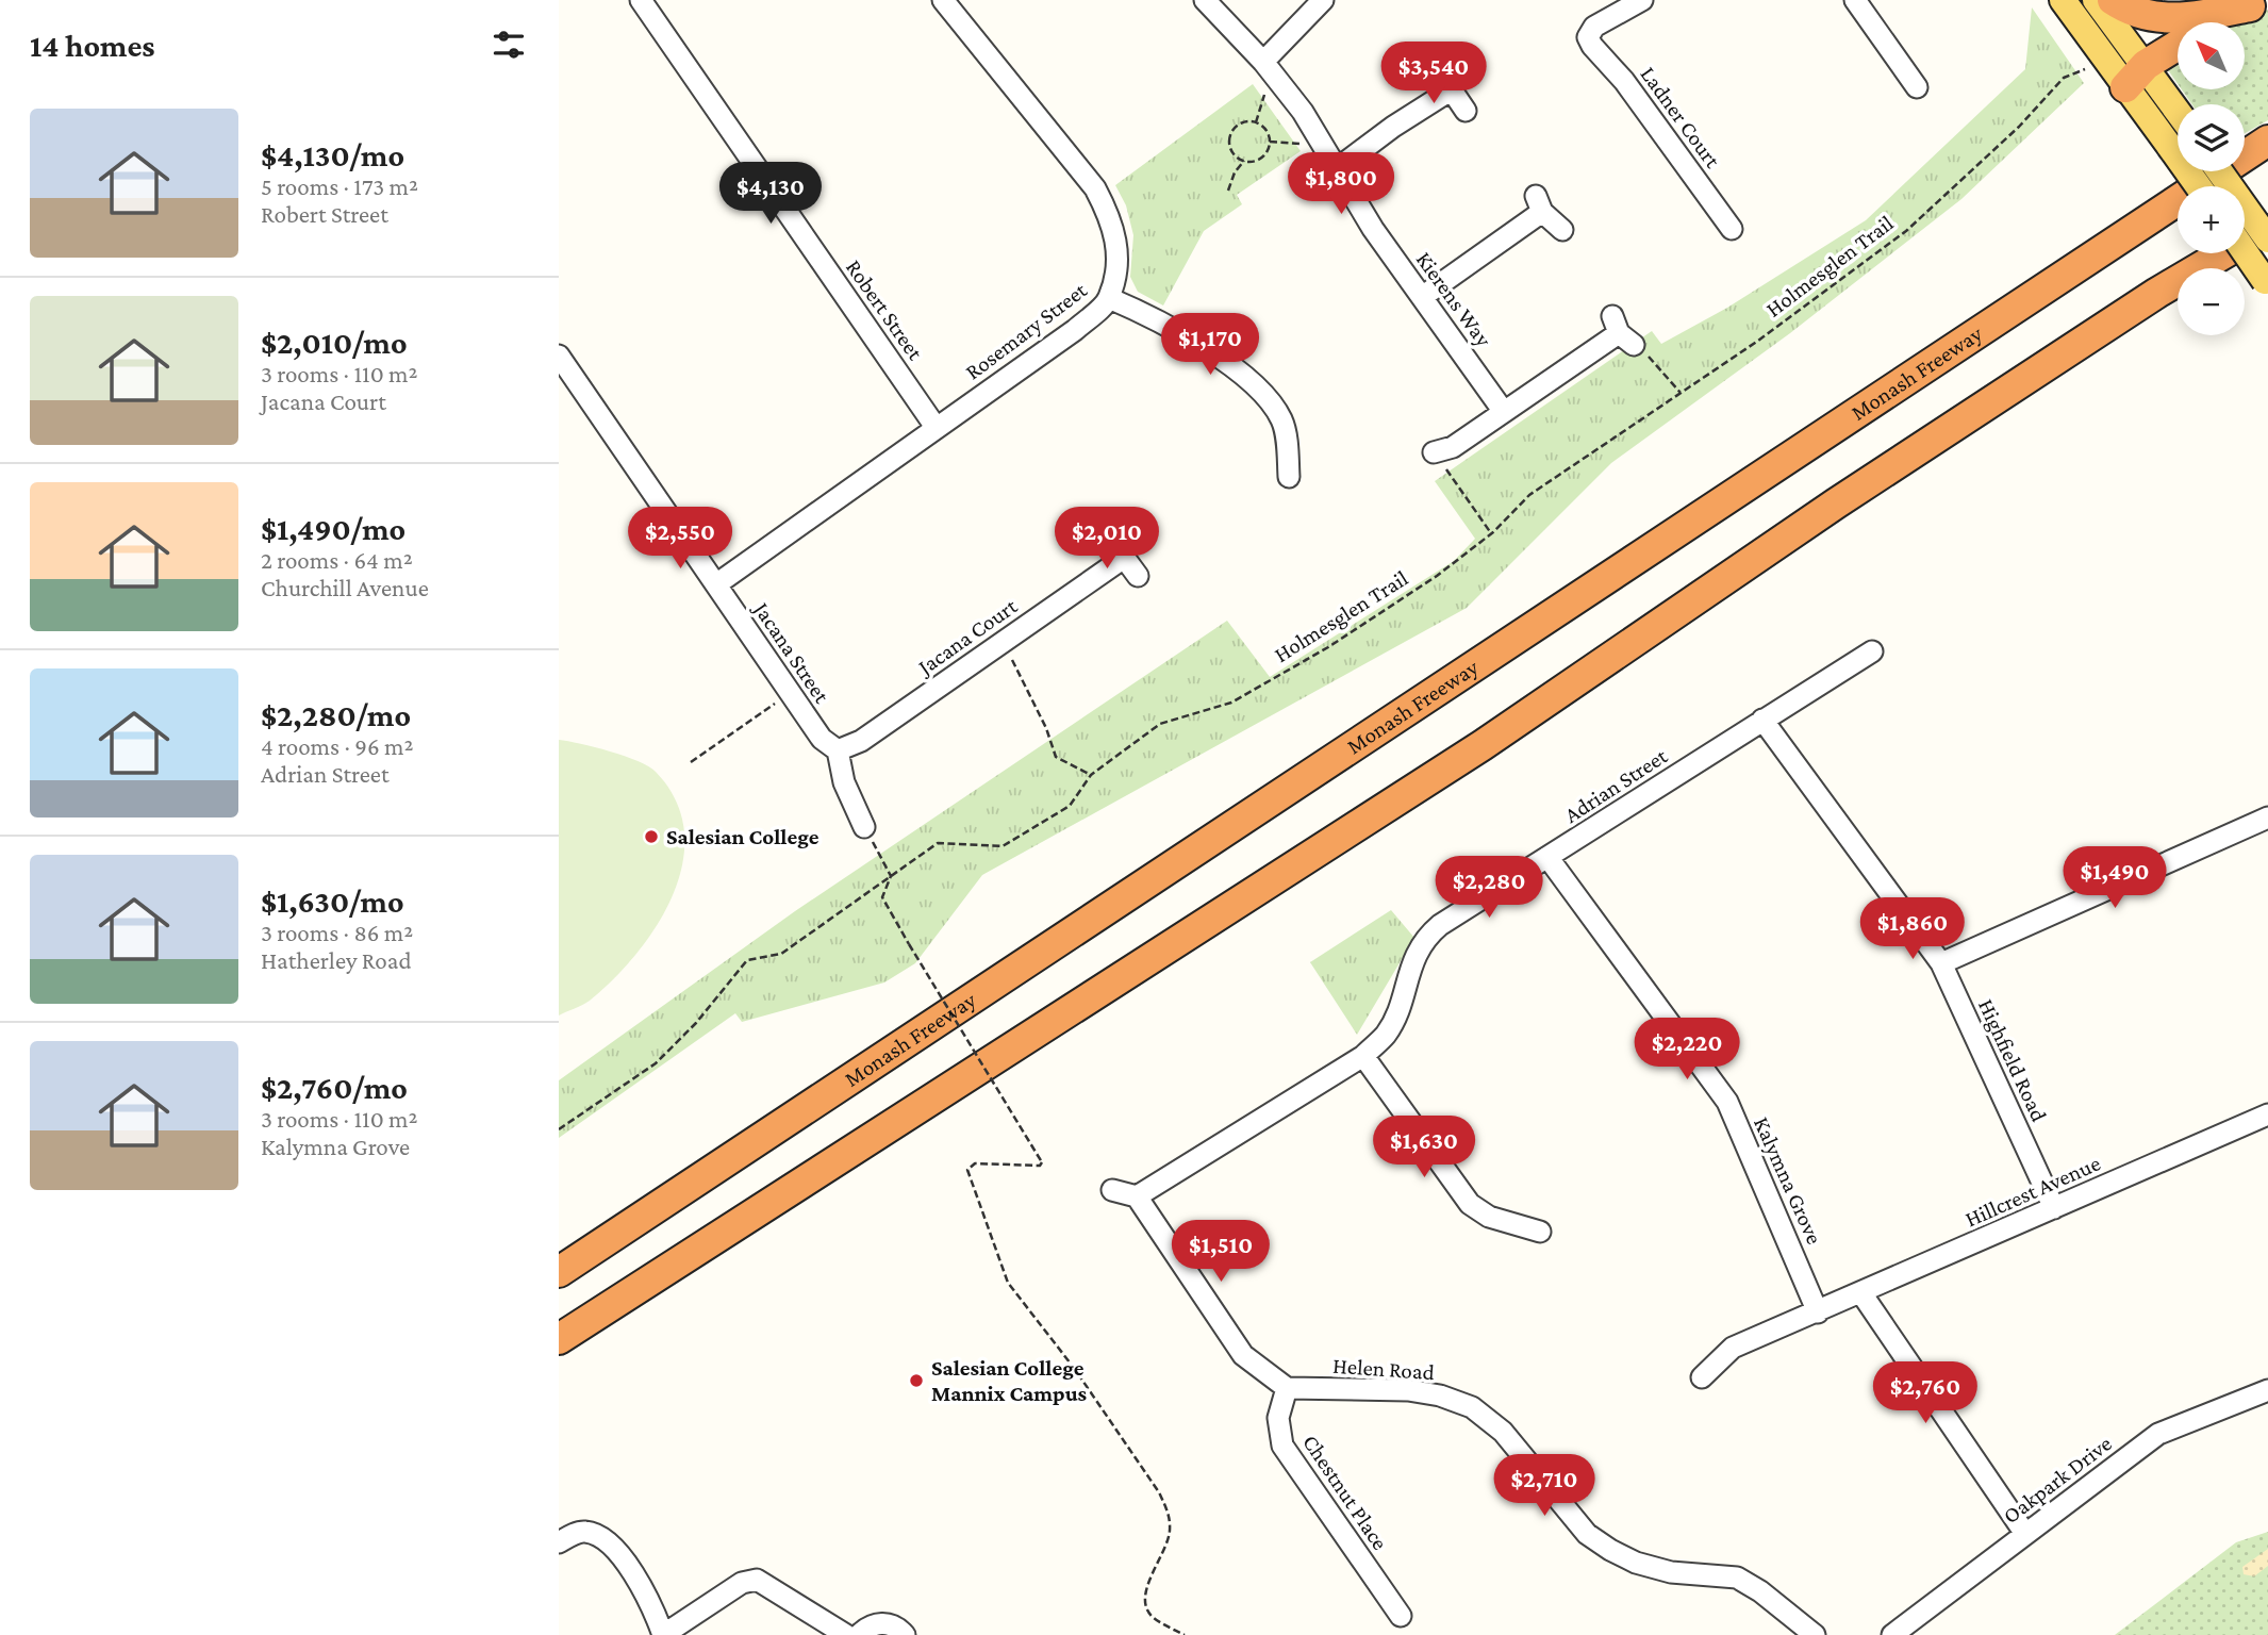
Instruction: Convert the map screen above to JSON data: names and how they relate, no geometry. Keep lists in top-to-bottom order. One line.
{"streets":{"highway":["Monash Freeway"],"street":["Ladner Court","Kierens Way","Robert Street","Rosemary Street","Jacana Court","Jacana Street","Adrian Street","Highfield Road","Kalymna Grove","Hillcrest Avenue","Helen Road","Oakpark Drive","Chestnut Place"],"path":["Holmesglen Trail"]},"crossings":[["Robert Street","Rosemary Street"],["Rosemary Street","Jacana Street"],["Jacana Court","Jacana Street"],["Adrian Street","Highfield Road"],["Adrian Street","Kalymna Grove"],["Highfield Road","Hillcrest Avenue"],["Kalymna Grove","Hillcrest Avenue"],["Helen Road","Chestnut Place"]],"places":["Salesian College","Salesian College Mannix Campus"],"north":"top left","page":{"heading":"14 homes","map_buttons":["+","−"],"price":["$3,540","$1,800","$4,130","$1,170","$2,550","$2,010","$1,490","$2,280","$1,860","$2,220","$1,630","$1,510","$2,760","$2,710"],"list":[{"name":"$4,130/mo","note":"5 rooms · 173 m² · Robert Street"},{"name":"$2,010/mo","note":"3 rooms · 110 m² · Jacana Court"},{"name":"$1,490/mo","note":"2 rooms · 64 m² · Churchill Avenue"},{"name":"$2,280/mo","note":"4 rooms · 96 m² · Adrian Street"},{"name":"$1,630/mo","note":"3 rooms · 86 m² · Hatherley Road"},{"name":"$2,760/mo","note":"3 rooms · 110 m² · Kalymna Grove"}]}}
